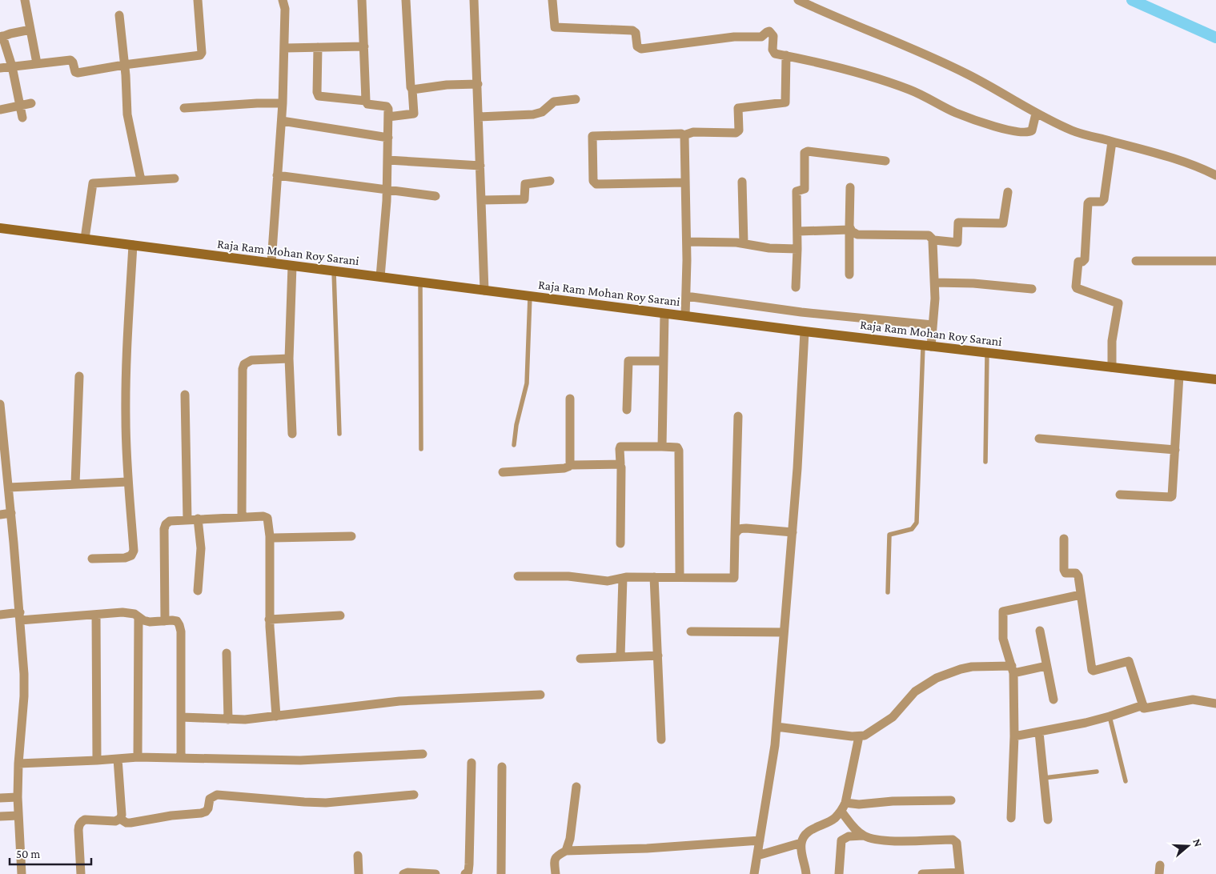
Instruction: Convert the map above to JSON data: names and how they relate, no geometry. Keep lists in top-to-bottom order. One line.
{"streets":{"street":["Raja Ram Mohan Roy Sarani"]},"scale_bar":"50 m","north":"right"}
